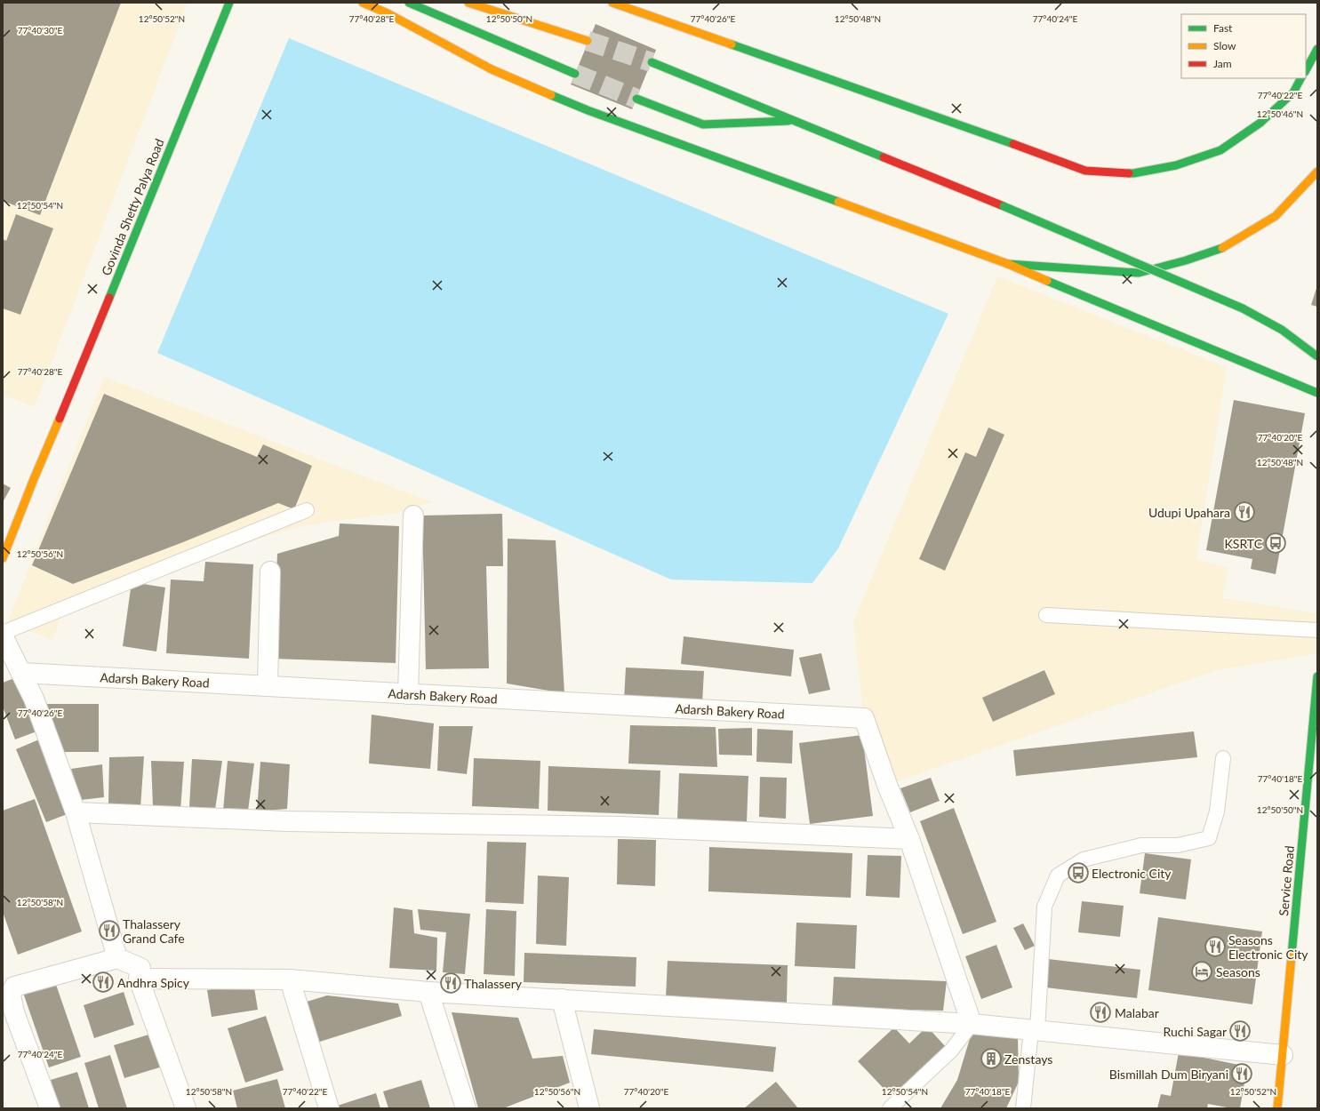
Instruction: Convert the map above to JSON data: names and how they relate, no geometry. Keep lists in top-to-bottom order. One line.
{"streets":{"main road":["Govinda Shetty Palya Road","Service Road"],"street":["Adarsh Bakery Road"]},"places":{"restaurant":["Udupi Upahara","Thalassery Grand Cafe","Seasons Electronic City","Andhra Spicy","Thalassery","Malabar","Ruchi Sagar","Bismillah Dum Biryani"],"bus stop":["KSRTC","Electronic City"],"hotel":["Seasons"],"building":["Zenstays"]},"legend":["Fast","Slow","Jam"],"coordinates":["12°50'52\"N","77°40'28\"E","12°50'50\"N","77°40'26\"E","12°50'48\"N","77°40'24\"E","77°40'30\"E","77°40'22\"E","12°50'46\"N","12°50'54\"N","77°40'20\"E","12°50'56\"N","77°40'18\"E","12°50'58\"N"]}
